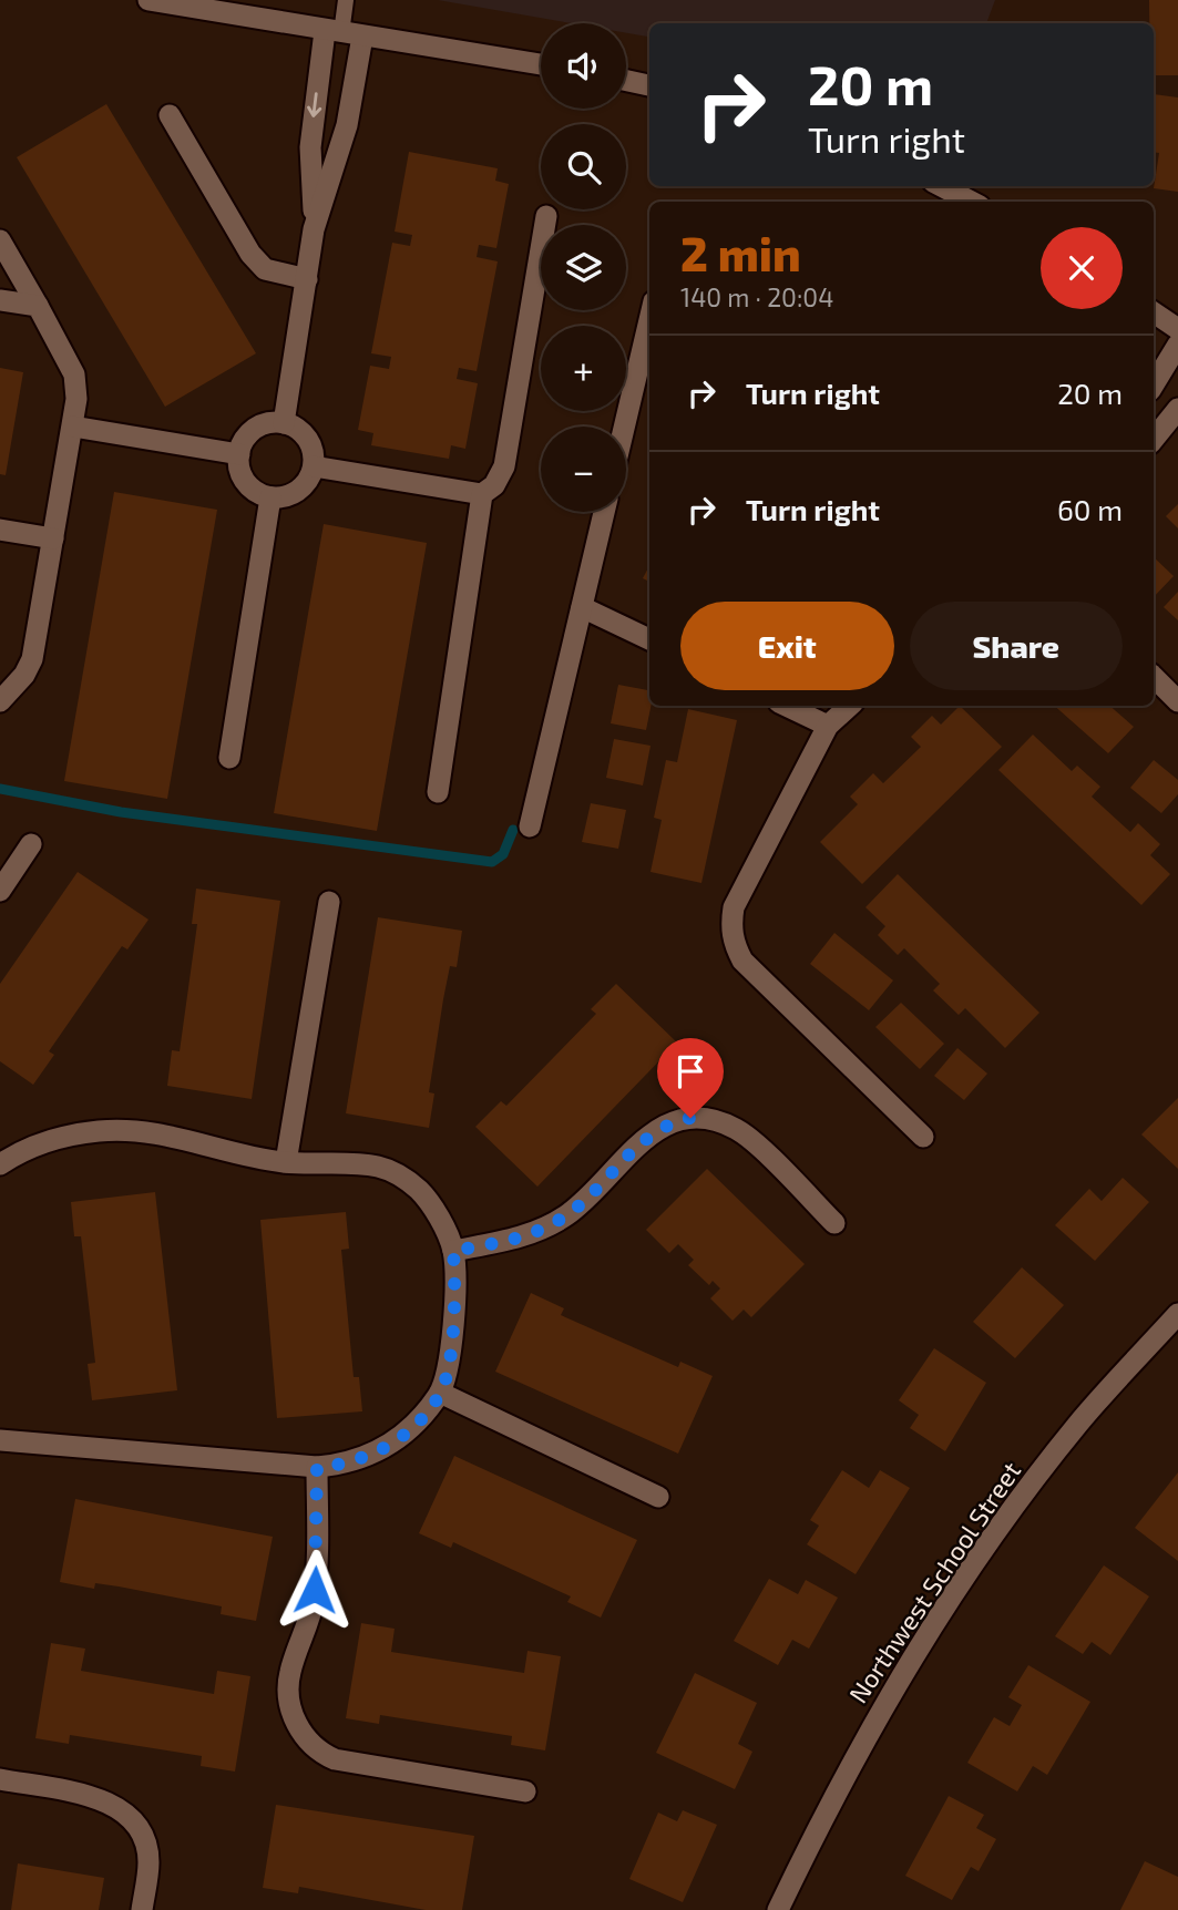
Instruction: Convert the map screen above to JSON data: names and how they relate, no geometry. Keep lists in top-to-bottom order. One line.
{"streets":{"street":["Northwest School Street"]},"page":{"map_buttons":["+","−"],"turn":["20 m","Turn right"],"heading":["2 min","140 m · 20:04"],"list":[{"name":"Turn right","value":"20 m"},{"name":"Turn right","value":"60 m"}],"buttons":["Exit","Share"]}}
